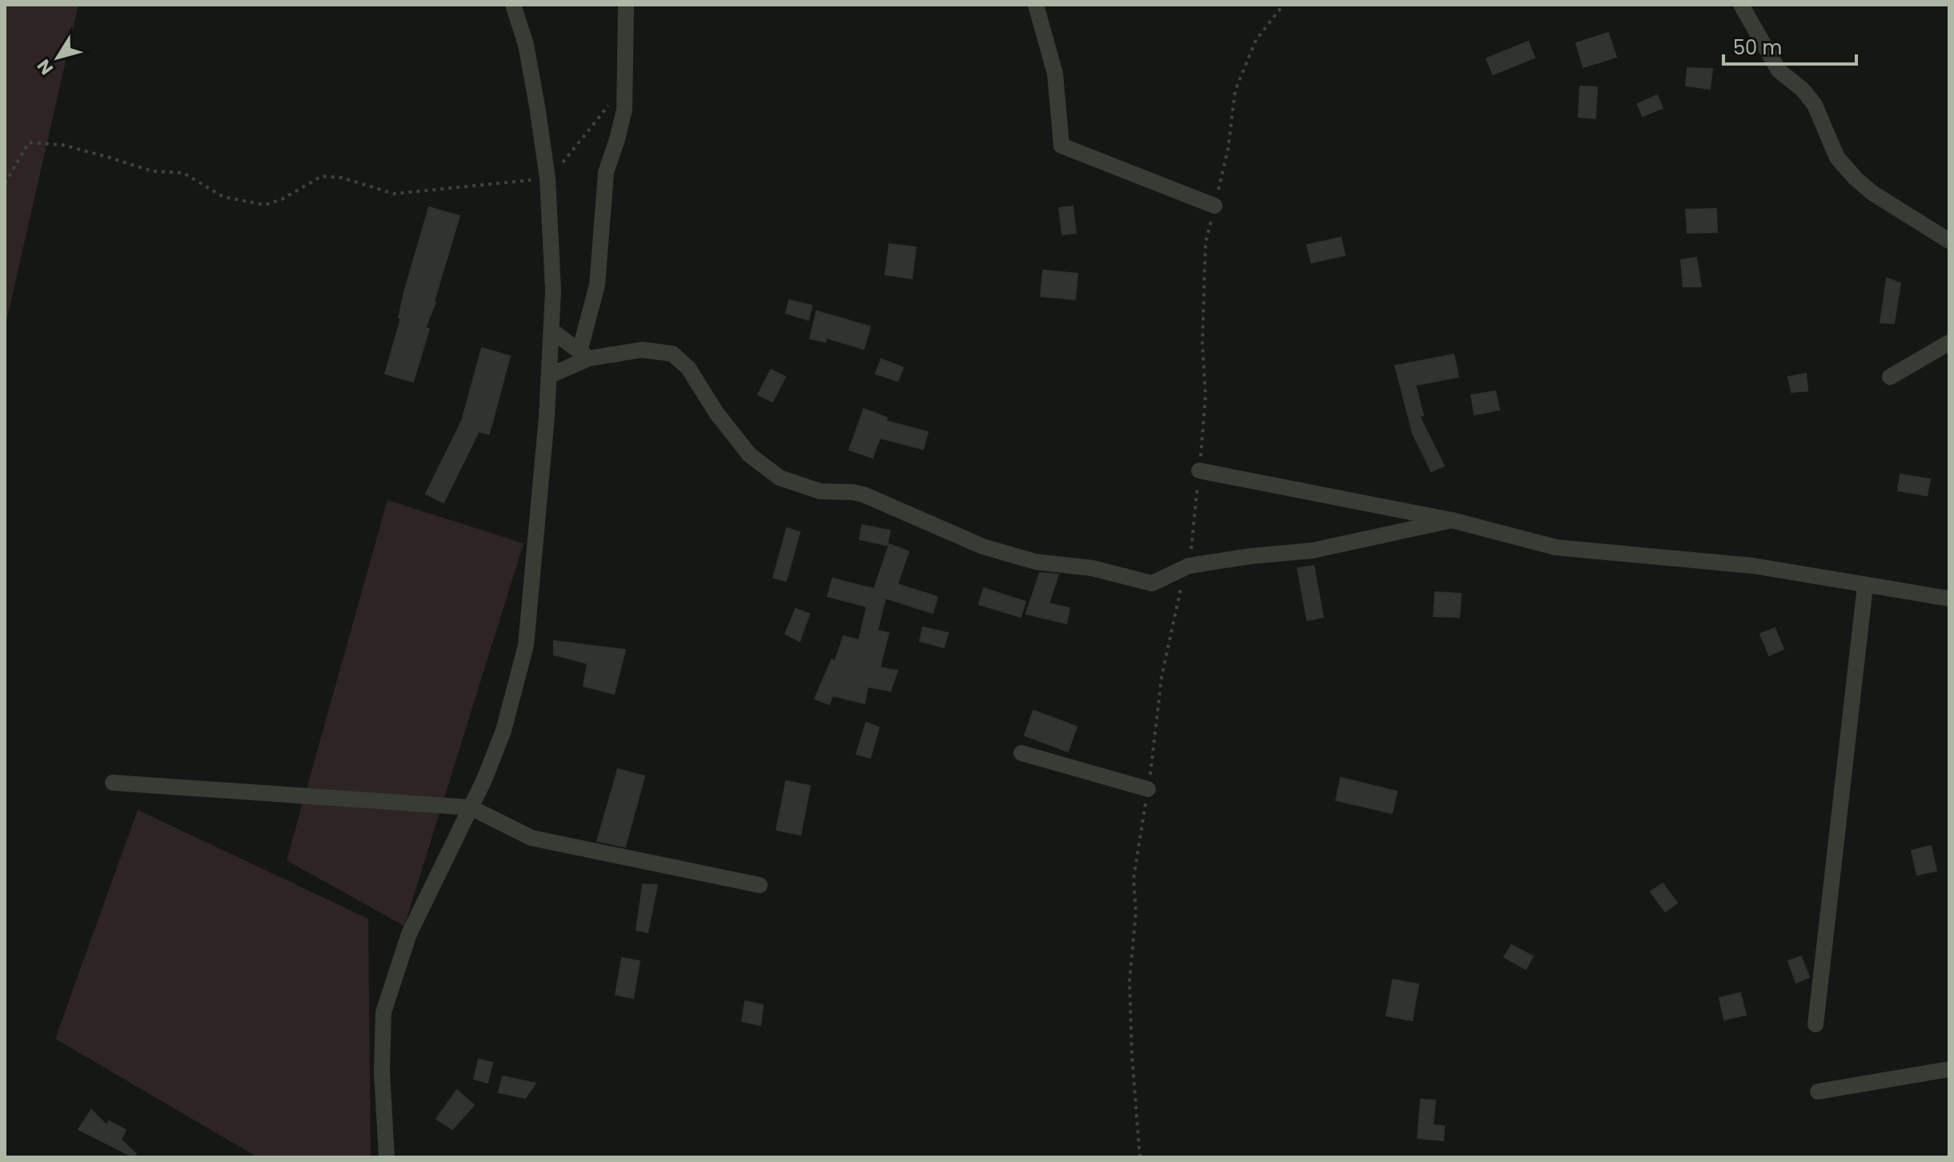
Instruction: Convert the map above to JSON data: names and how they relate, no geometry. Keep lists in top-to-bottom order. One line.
{"scale_bar":"50 m","north":"bottom left"}
